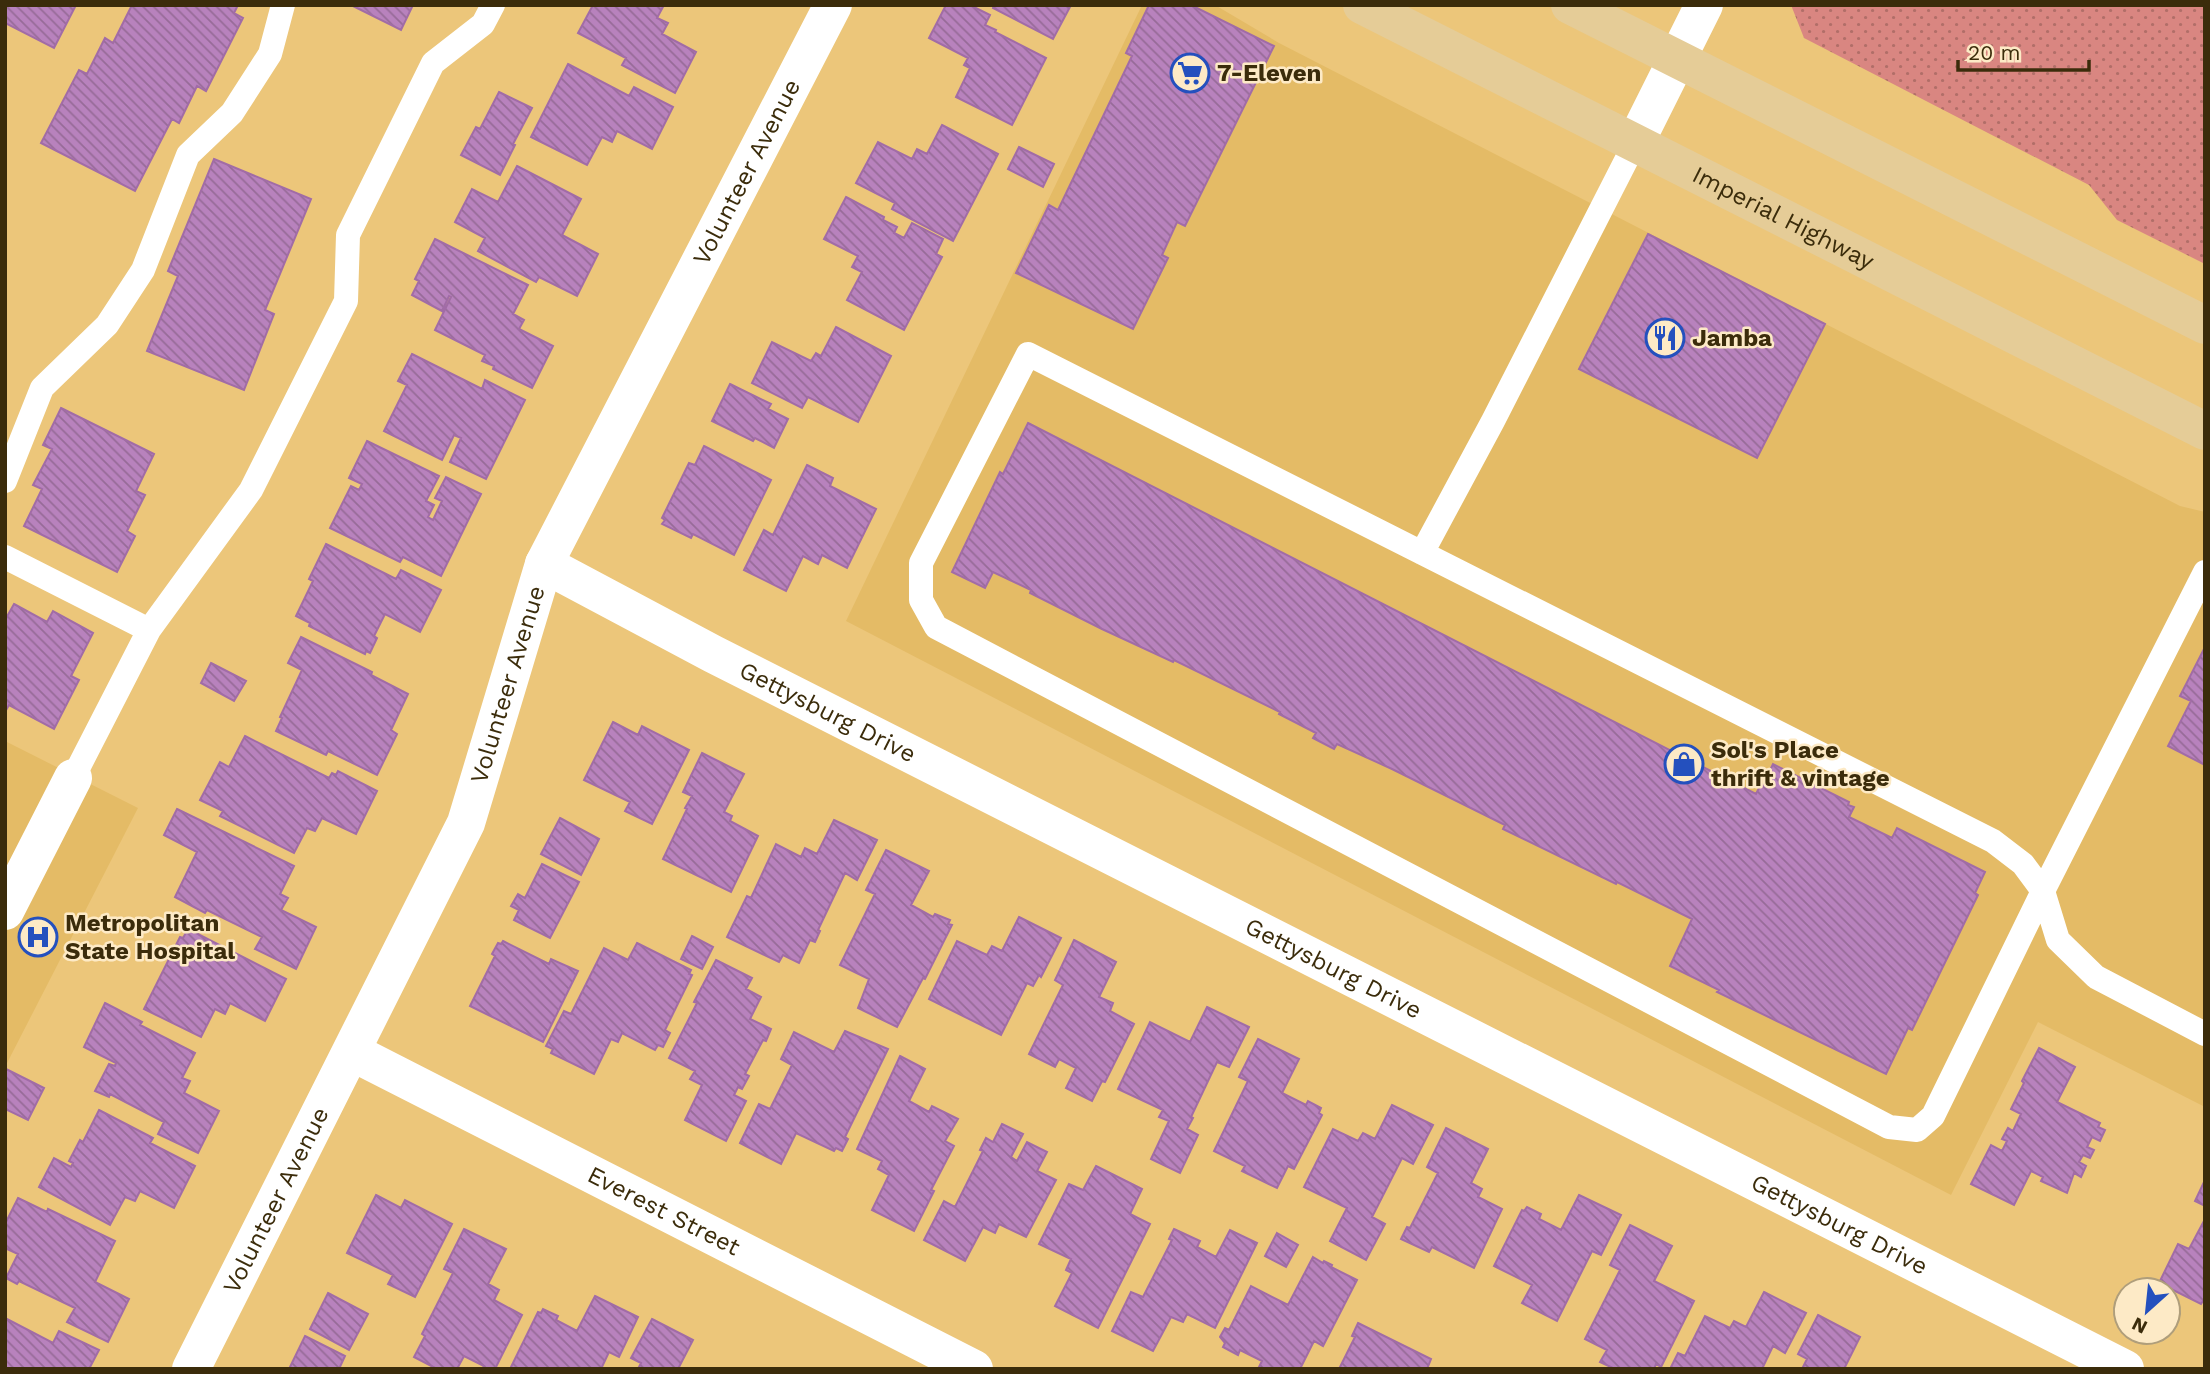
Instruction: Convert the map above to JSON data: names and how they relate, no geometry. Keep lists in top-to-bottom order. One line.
{"streets":{"main road":["Imperial Highway"],"street":["Volunteer Avenue","Gettysburg Drive","Everest Street"]},"crossings":[["Volunteer Avenue","Gettysburg Drive"],["Volunteer Avenue","Everest Street"]],"places":{"supermarket":["7-Eleven"],"restaurant":["Jamba"],"shop":["Sol's Place thrift & vintage"],"hospital":["Metropolitan State Hospital"]},"scale_bar":"20 m","north":"bottom left"}
